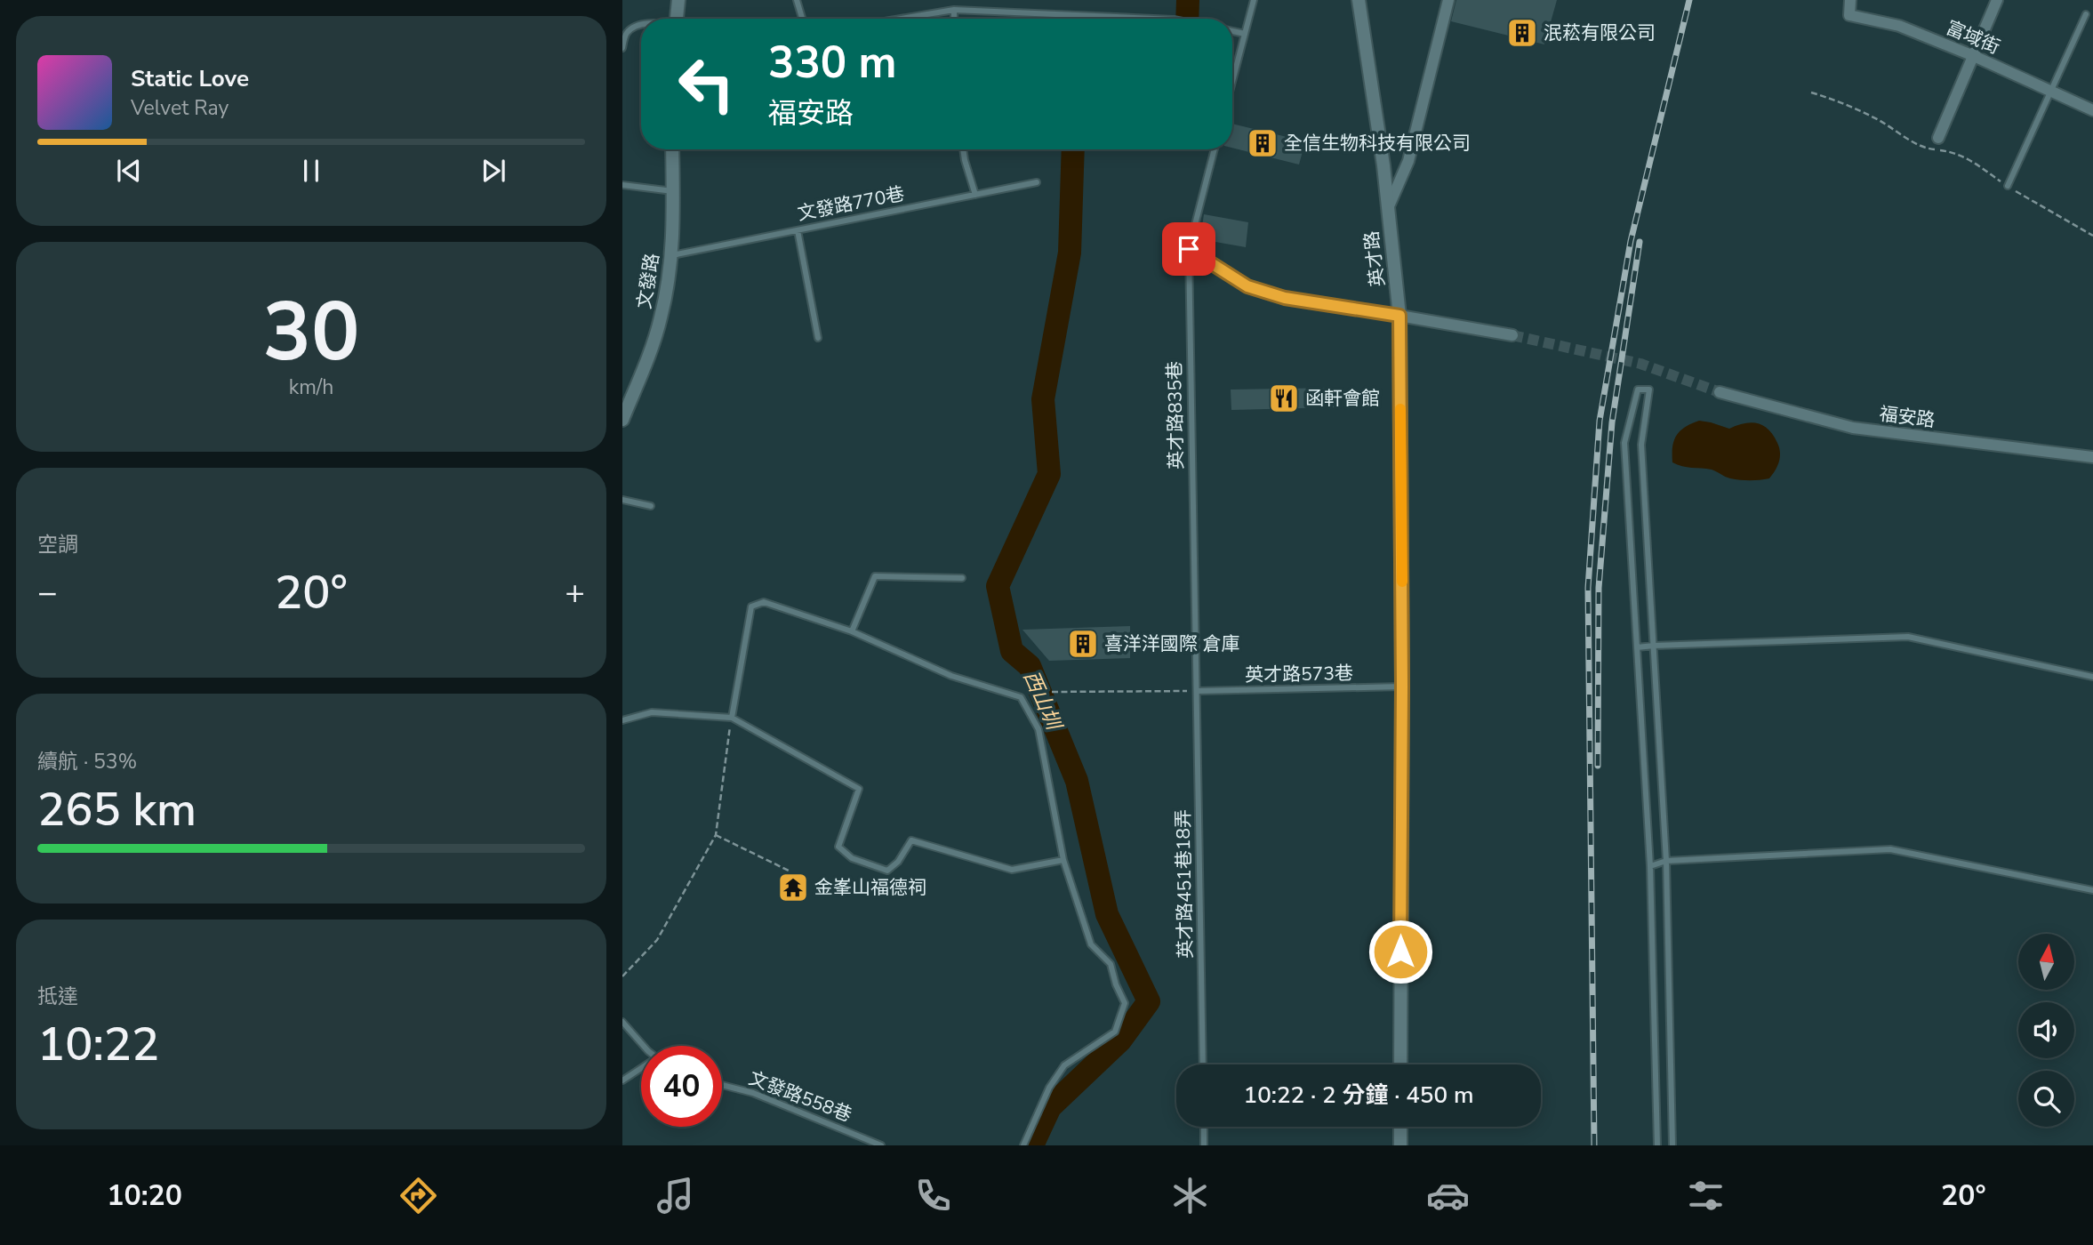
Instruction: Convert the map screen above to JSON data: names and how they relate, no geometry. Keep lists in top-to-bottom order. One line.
{"streets":{"street":["富域街","英才路","文發路","福安路"],"lane":["文發路770巷","英才路835巷","英才路573巷","英才路451巷18弄","文發路558巷"]},"crossings":[["文發路770巷","文發路"],["英才路","英才路573巷"],["英才路835巷","英才路573巷"],["英才路835巷","英才路451巷18弄"],["英才路573巷","英才路451巷18弄"]],"water":["西山圳"],"places":{"building":["泯菘有限公司","全信生物科技有限公司","喜洋洋國際 倉庫"],"restaurant":["函軒會館"],"temple":["金峯山福德祠"]},"north":"top","page":{"turn":["330 m","福安路"],"song":["Static Love","Velvet Ray"],"tile":[["30","km/h"],"空調",["續航 · 53%","265 km"],["抵達","10:22"]],"heat":["−","20°","+"],"limit":"40","trip":"10:22 · 2 分鐘 · 450 m","tabs":["10:20","20°"]}}
